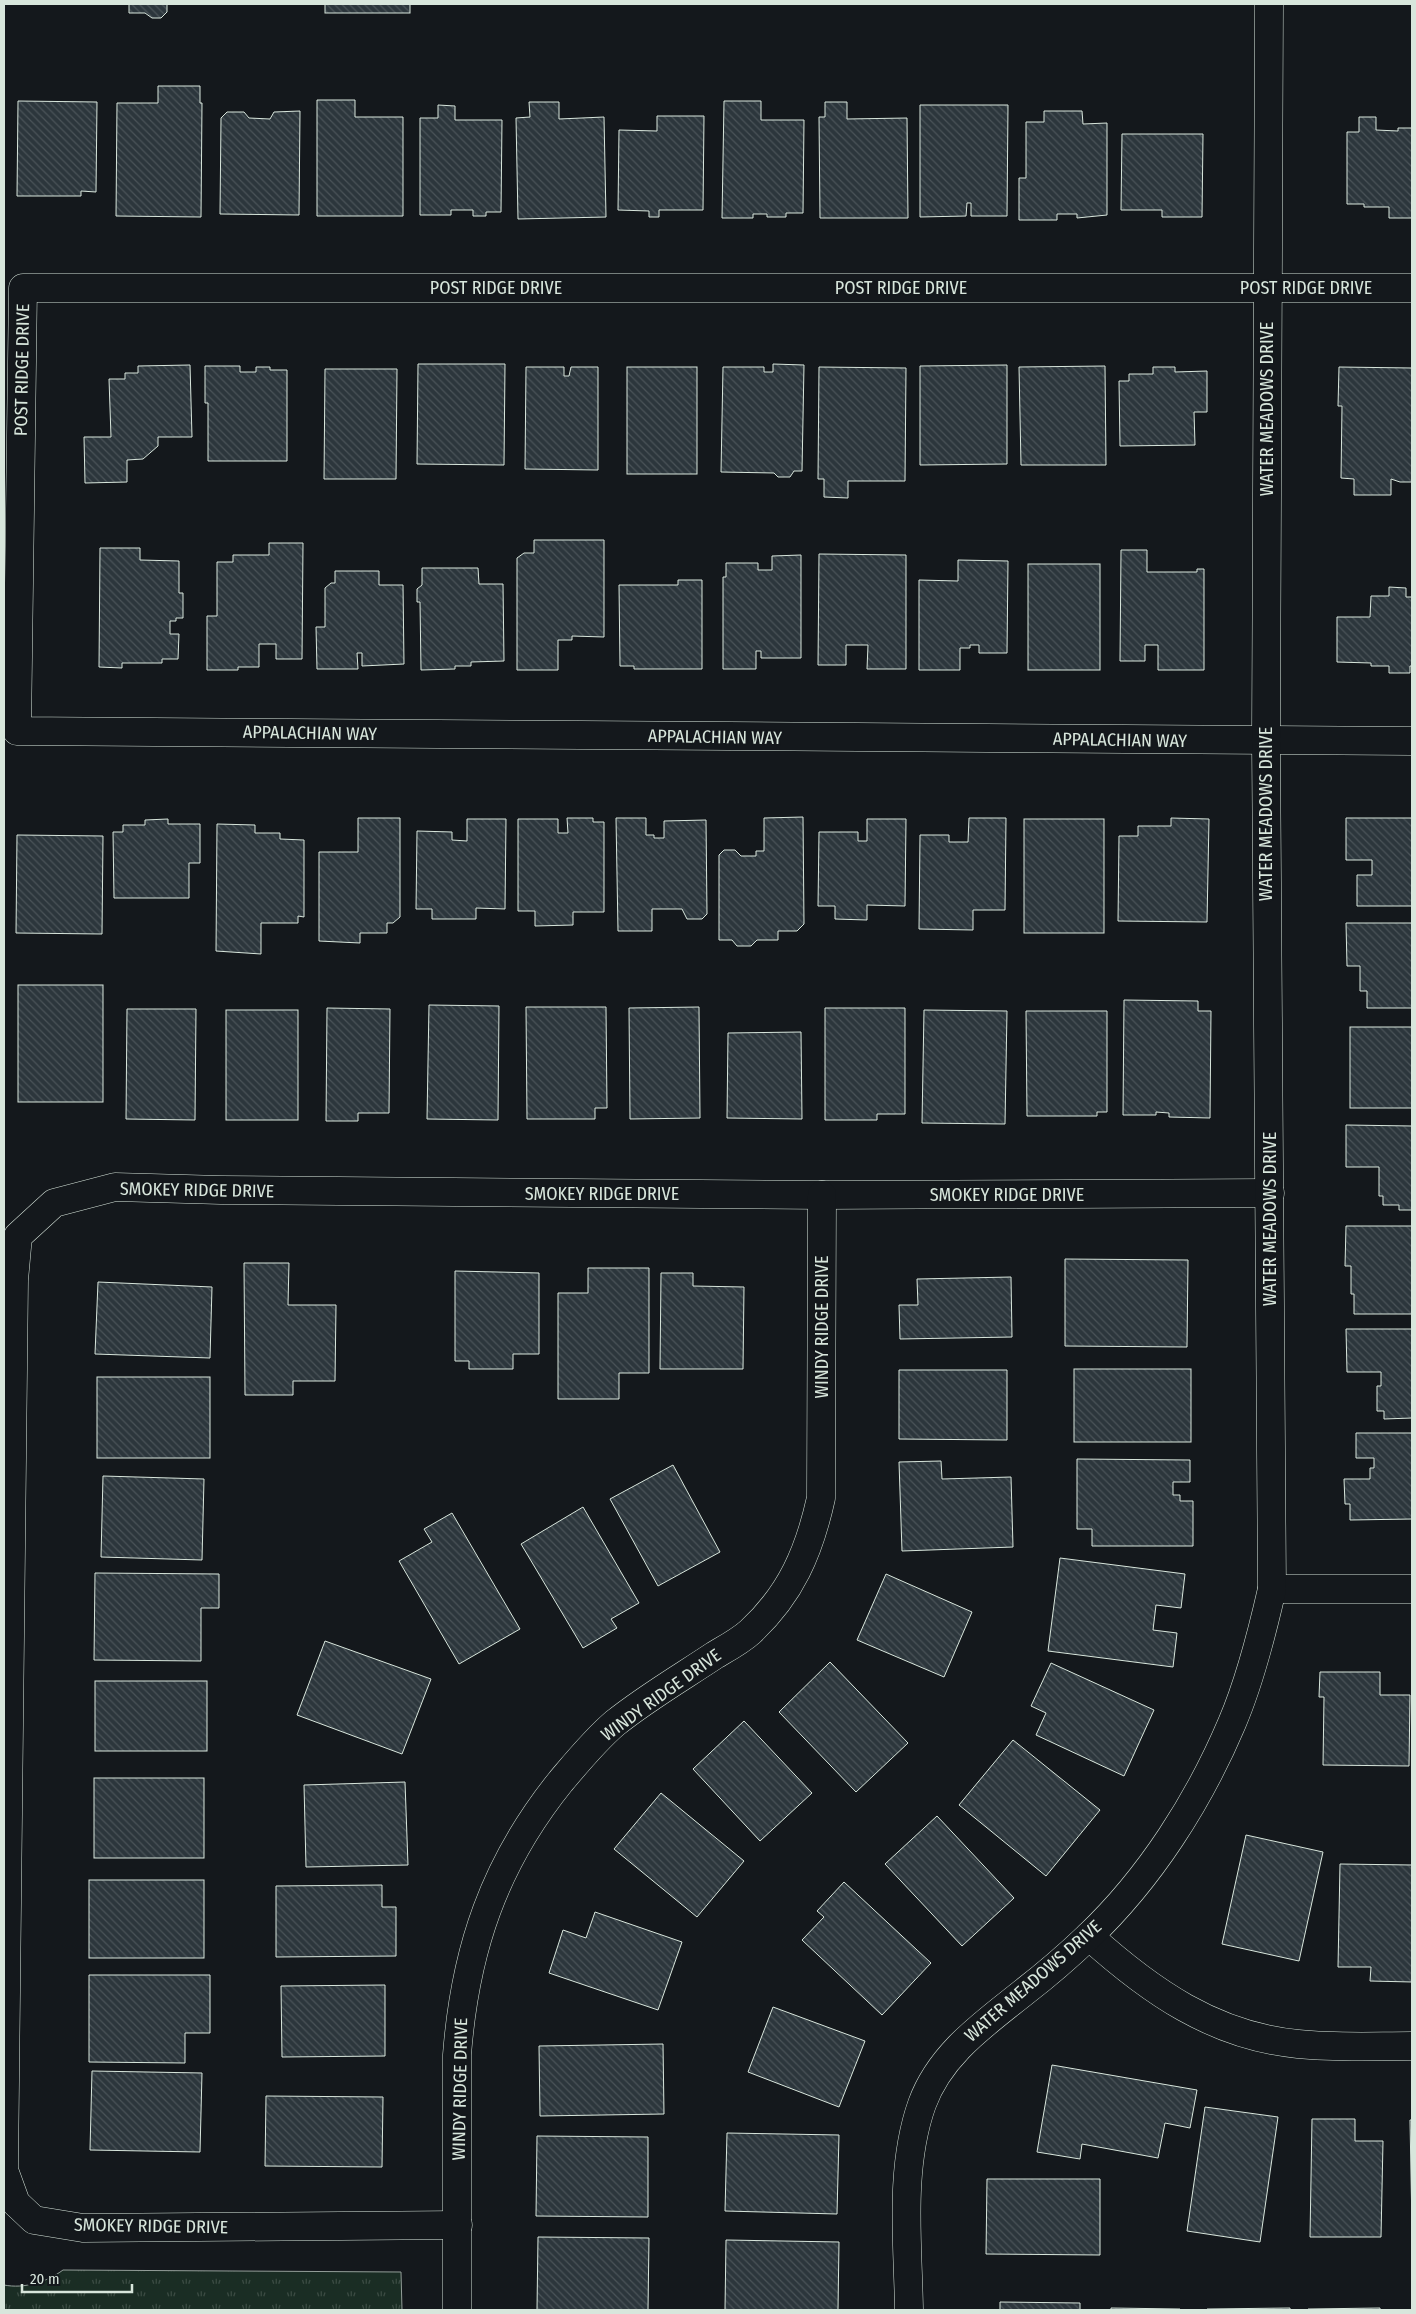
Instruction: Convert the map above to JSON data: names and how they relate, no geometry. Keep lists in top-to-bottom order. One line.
{"streets":{"street":["POST RIDGE DRIVE","WATER MEADOWS DRIVE","APPALACHIAN WAY","SMOKEY RIDGE DRIVE","WINDY RIDGE DRIVE"]},"crossings":[["POST RIDGE DRIVE","WATER MEADOWS DRIVE"],["POST RIDGE DRIVE","APPALACHIAN WAY"],["WATER MEADOWS DRIVE","APPALACHIAN WAY"],["WATER MEADOWS DRIVE","SMOKEY RIDGE DRIVE"],["SMOKEY RIDGE DRIVE","WINDY RIDGE DRIVE"]],"scale_bar":"20 m"}
